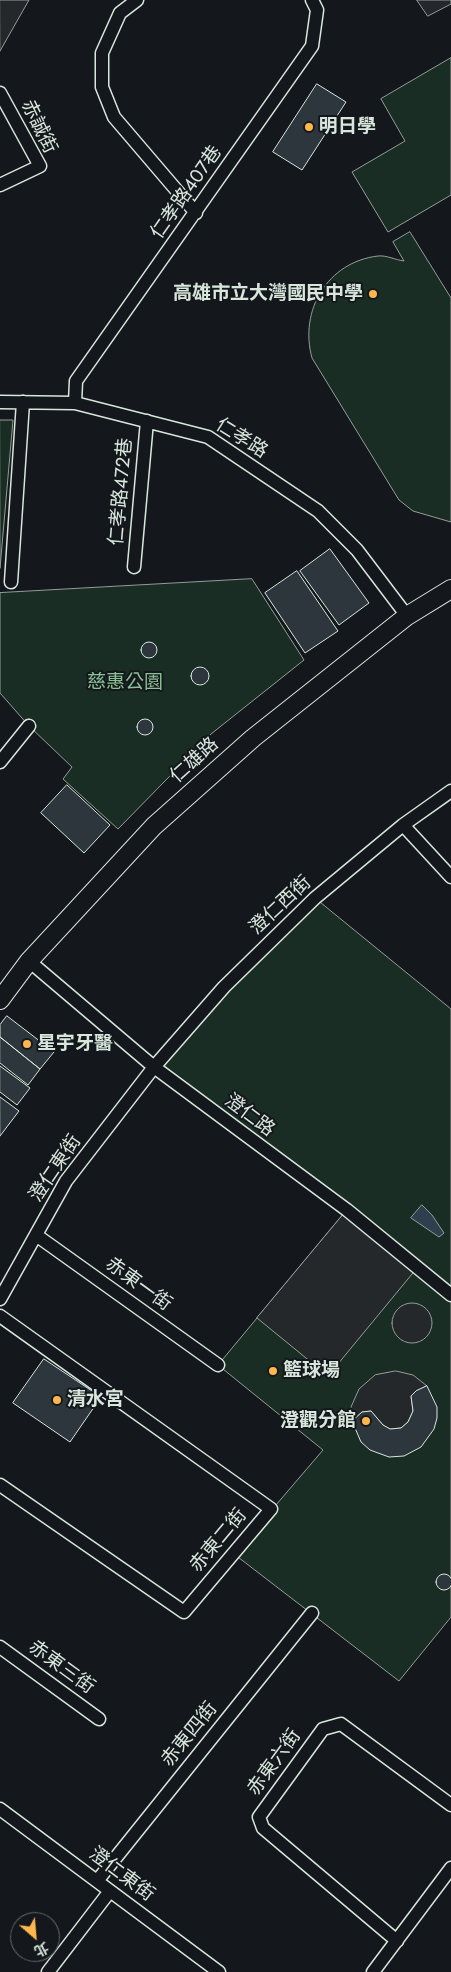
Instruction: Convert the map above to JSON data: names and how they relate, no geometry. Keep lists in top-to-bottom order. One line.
{"streets":{"street":["赤誠街","仁孝路407巷","仁孝路","仁孝路472巷","仁雄路","澄仁西街","澄仁路","澄仁東街","赤東一街","赤東二街","赤東三街","赤東四街","赤東六街"]},"crossings":[["仁孝路407巷","仁孝路"],["仁孝路","仁孝路472巷"],["仁孝路","仁雄路"],["仁雄路","澄仁路"],["澄仁西街","澄仁路"],["澄仁西街","澄仁東街"],["澄仁路","澄仁東街"],["澄仁東街","赤東一街"],["澄仁東街","赤東四街"]],"parks":["慈惠公園"],"places":["明日學","高雄市立大灣國民中學","星宇牙醫","籃球場","清水宮","澄觀分館"],"north":"bottom right"}
